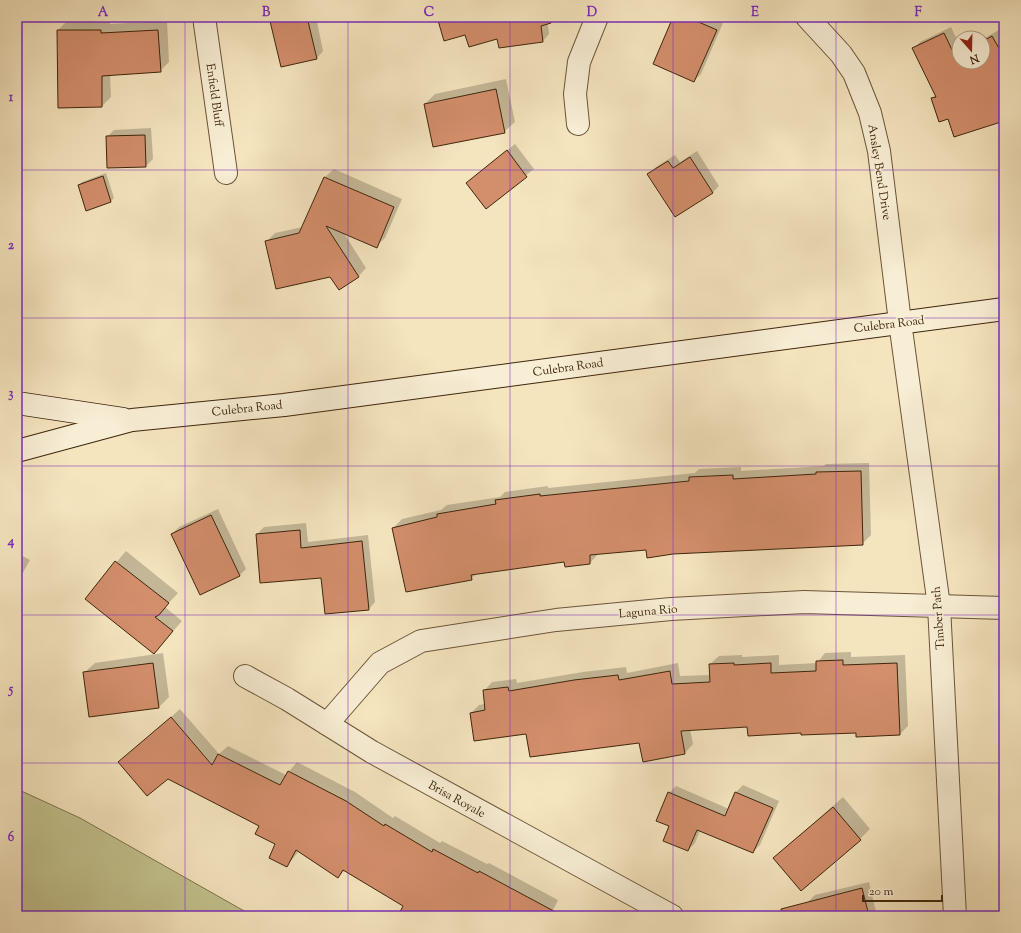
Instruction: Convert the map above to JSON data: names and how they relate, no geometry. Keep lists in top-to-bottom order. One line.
{"streets":{"street":["Enfield Bluff","Ansley Bend Drive","Culebra Road","Laguna Rio","Timber Path","Brisa Royale"]},"crossings":[["Ansley Bend Drive","Culebra Road"],["Ansley Bend Drive","Timber Path"],["Culebra Road","Timber Path"],["Laguna Rio","Timber Path"],["Laguna Rio","Brisa Royale"]],"scale_bar":"20 m","north":"bottom","grid":{"columns":["A","B","C","D","E","F"],"rows":["1","2","3","4","5","6"]}}
